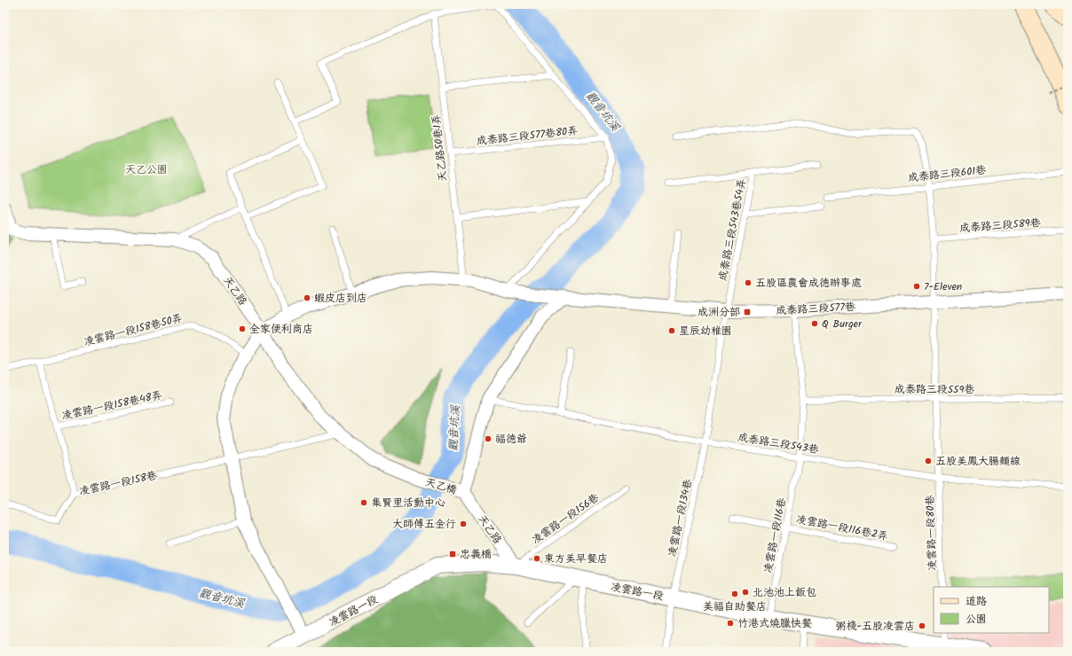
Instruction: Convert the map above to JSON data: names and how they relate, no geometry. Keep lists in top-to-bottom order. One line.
{"streets":{"street":["天乙路","成泰路三段577巷","天乙橋","凌雲路一段"],"lane":["成泰路三段577巷80弄","天乙路50巷1弄","成泰路三段601巷","成泰路三段589巷","成泰路三段543巷54弄","凌雲路一段158巷50弄","成泰路三段559巷","凌雲路一段158巷48弄","成泰路三段543巷","凌雲路一段158巷","凌雲路一段134巷","凌雲路一段156巷","凌雲路一段116巷2弄","凌雲路一段80巷","凌雲路一段116巷"]},"crossings":[["成泰路三段577巷80弄","天乙路50巷1弄"],["成泰路三段601巷","凌雲路一段80巷"],["成泰路三段589巷","凌雲路一段80巷"],["成泰路三段543巷54弄","成泰路三段577巷"],["成泰路三段543巷54弄","成泰路三段543巷"],["成泰路三段543巷54弄","凌雲路一段134巷"],["天乙路","凌雲路一段158巷"],["天乙路","天乙橋"],["天乙路","凌雲路一段156巷"],["天乙路","凌雲路一段"],["成泰路三段577巷","凌雲路一段80巷"],["成泰路三段577巷","凌雲路一段116巷"],["凌雲路一段158巷50弄","凌雲路一段158巷"],["成泰路三段559巷","凌雲路一段80巷"],["成泰路三段559巷","凌雲路一段116巷"],["凌雲路一段158巷48弄","凌雲路一段158巷"],["成泰路三段543巷","凌雲路一段134巷"],["成泰路三段543巷","凌雲路一段80巷"],["成泰路三段543巷","凌雲路一段116巷"],["凌雲路一段134巷","凌雲路一段"],["凌雲路一段156巷","凌雲路一段"],["凌雲路一段116巷2弄","凌雲路一段116巷"],["凌雲路一段116巷","凌雲路一段"]],"water":["觀音坑溪"],"parks":["天乙公園"],"places":{"other":["五股區農會成德辦事處","7-Eleven","蝦皮店到店","Q Burger","全家便利商店","星辰幼稚園","福德爺","五股美鳳大腸麵線","集賢里活動中心","大師傅五金行","東方美早餐店","北池池上飯包","美福自助餐店","竹港式燒臘快餐","粥棧-五股凌雲店"],"transit":["成洲分部","忠義橋"]},"legend":["道路","公園"]}
